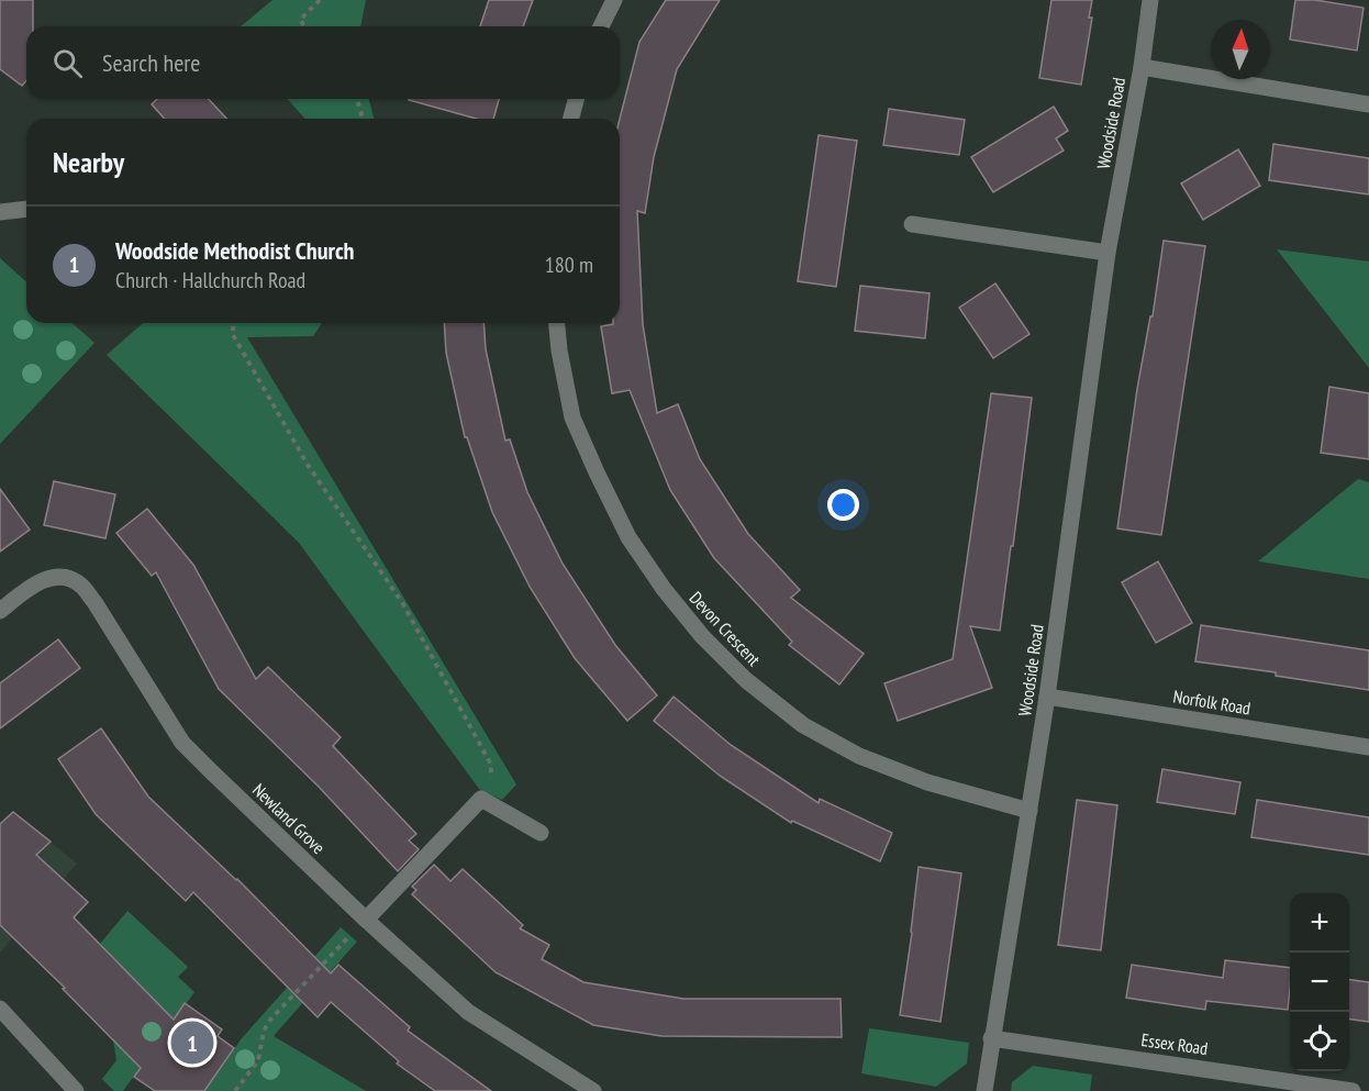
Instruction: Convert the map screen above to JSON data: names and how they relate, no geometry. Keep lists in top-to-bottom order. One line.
{"streets":{"street":["Woodside Road","Devon Crescent","Norfolk Road","Newland Grove","Essex Road"]},"crossings":[["Woodside Road","Devon Crescent"],["Woodside Road","Norfolk Road"],["Woodside Road","Essex Road"]],"north":"top","page":{"search":"Search here","heading":"Nearby","list":[{"mark":"1","name":"Woodside Methodist Church","note":"Church · Hallchurch Road","value":"180 m"}],"map_buttons":["+","−"],"pins":"1"}}
